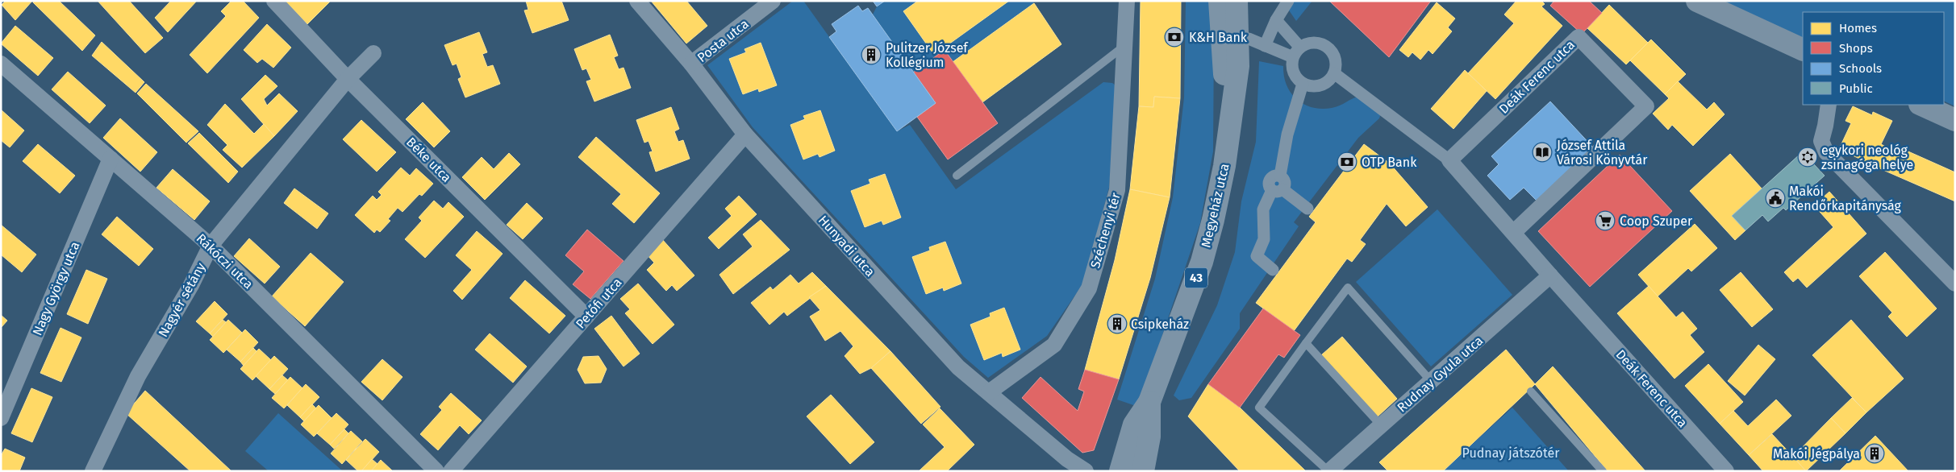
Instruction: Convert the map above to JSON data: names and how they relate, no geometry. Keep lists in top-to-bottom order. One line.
{"streets":{"main road":["Megyeház utca","43"],"street":["Posta utca","Deák Ferenc utca","Béke utca","Széchenyi tér","Hunyadi utca","Rákóczi utca","Nagy György utca","Nagyér sétány","Petőfi utca","Rudnay Gyula utca"]},"crossings":[["Posta utca","Hunyadi utca"],["Deák Ferenc utca","Rudnay Gyula utca"],["Béke utca","Nagyér sétány"],["Béke utca","Petőfi utca"],["Megyeház utca","43"],["Széchenyi tér","Hunyadi utca"],["Hunyadi utca","Petőfi utca"],["Rákóczi utca","Nagy György utca"],["Rákóczi utca","Nagyér sétány"]],"parks":["Pudnay játszótér"],"places":{"bank":["K&H Bank","OTP Bank"],"building":["Pulitzer József Kollégium","Csipkeház","Makói Jégpálya"],"library":["József Attila Városi Könyvtár"],"synagogue":["egykori neológ zsinagóga helye"],"public building":["Makói Rendőrkapitányság"],"supermarket":["Coop Szuper"]},"legend":["Homes","Shops","Schools","Public"]}
